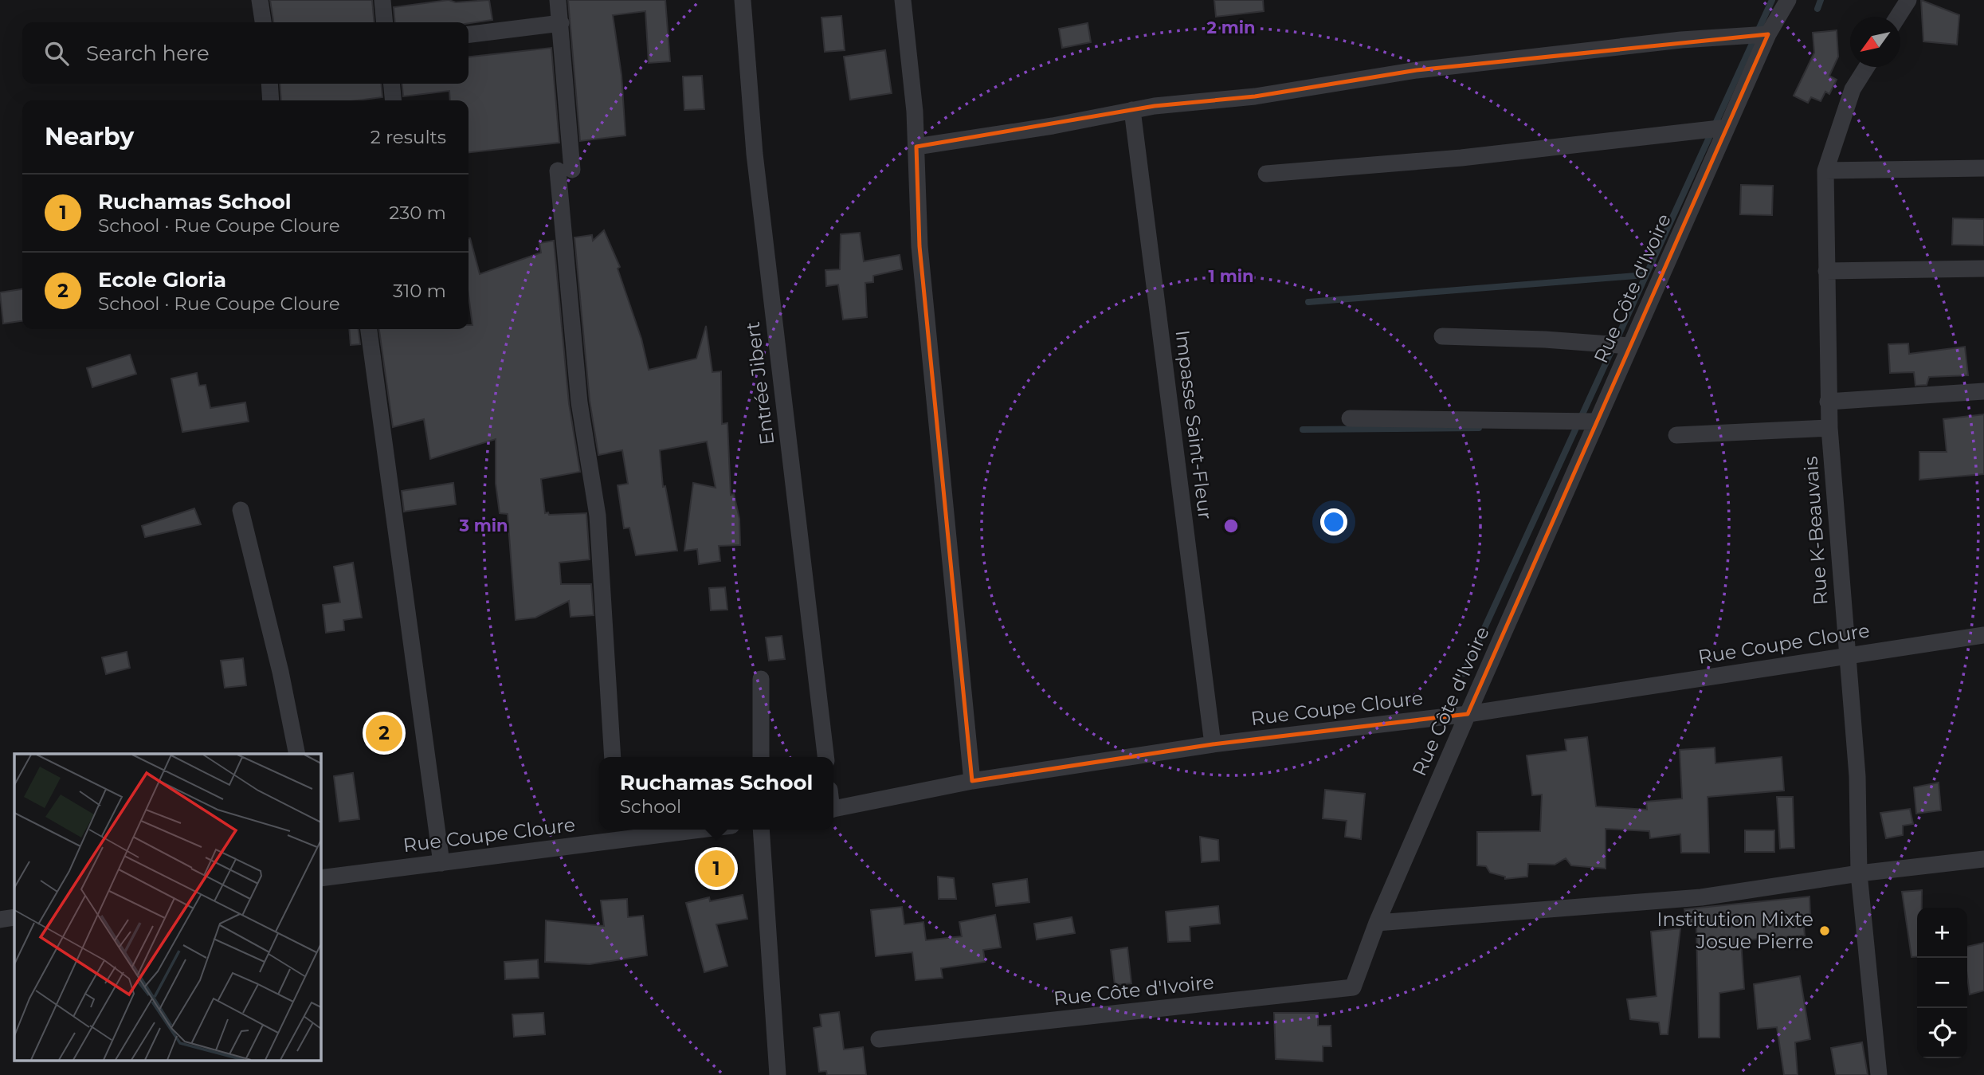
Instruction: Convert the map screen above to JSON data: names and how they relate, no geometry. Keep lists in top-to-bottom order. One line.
{"streets":{"street":["Rue Côte d'Ivoire","Entrée Jibert","Impasse Saint-Fleur","Rue K-Beauvais","Rue Coupe Cloure"]},"crossings":[["Rue Côte d'Ivoire","Rue Coupe Cloure"],["Impasse Saint-Fleur","Rue Coupe Cloure"],["Rue K-Beauvais","Rue Coupe Cloure"]],"places":["Institution Mixte Josue Pierre"],"north":"bottom left","page":{"search":"Search here","heading":["Nearby","2 results"],"list":[{"mark":"1","name":"Ruchamas School","note":"School · Rue Coupe Cloure","value":"230 m"},{"mark":"2","name":"Ecole Gloria","note":"School · Rue Coupe Cloure","value":"310 m"}],"pins":["2","1"],"popup":["Ruchamas School","School"],"map_buttons":["+","−"]},"rings":["2 min","1 min","3 min"]}
